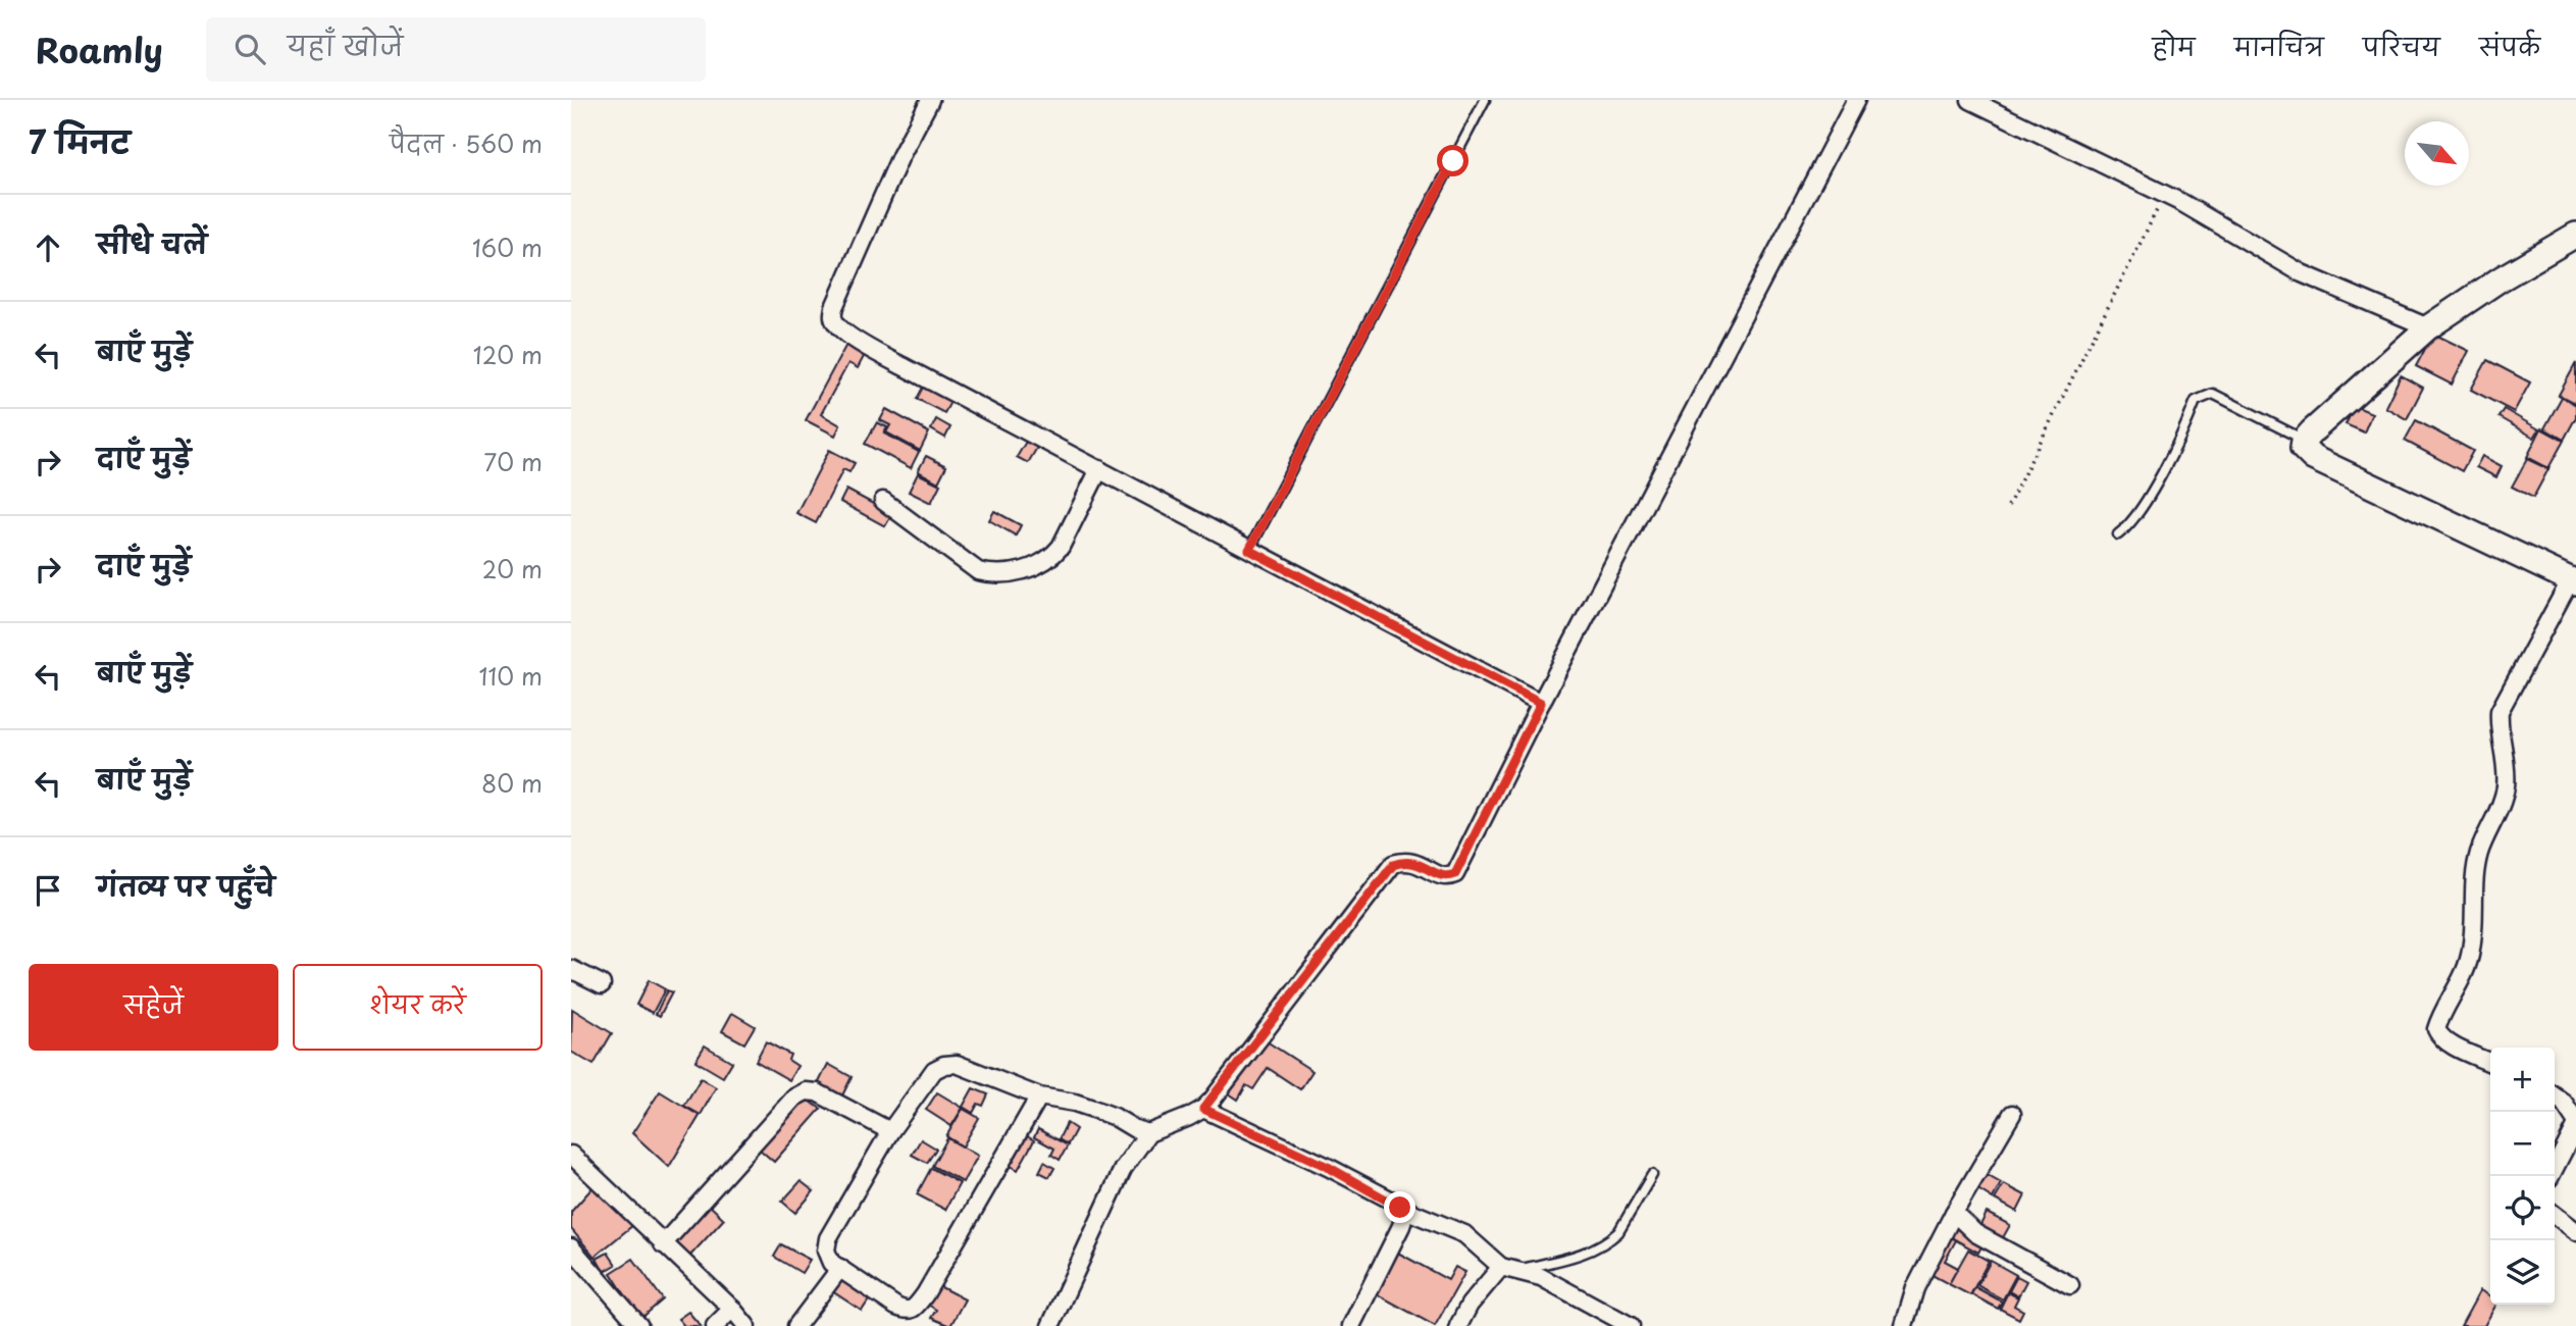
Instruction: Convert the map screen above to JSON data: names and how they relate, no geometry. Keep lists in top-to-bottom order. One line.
{"north":"bottom right","page":{"header":"Roamly","search":"यहाँ खोजें","nav":["होम","मानचित्र","परिचय","संपर्क"],"heading":["7 मिनट","पैदल · 560 m"],"list":[["सीधे चलें","160 m"],["बाएँ मुड़ें","120 m"],["दाएँ मुड़ें","70 m"],["दाएँ मुड़ें","20 m"],["बाएँ मुड़ें","110 m"],["बाएँ मुड़ें","80 m"],"गंतव्य पर पहुँचे"],"buttons":["सहेजें","शेयर करें"],"map_buttons":["+","−"]}}
